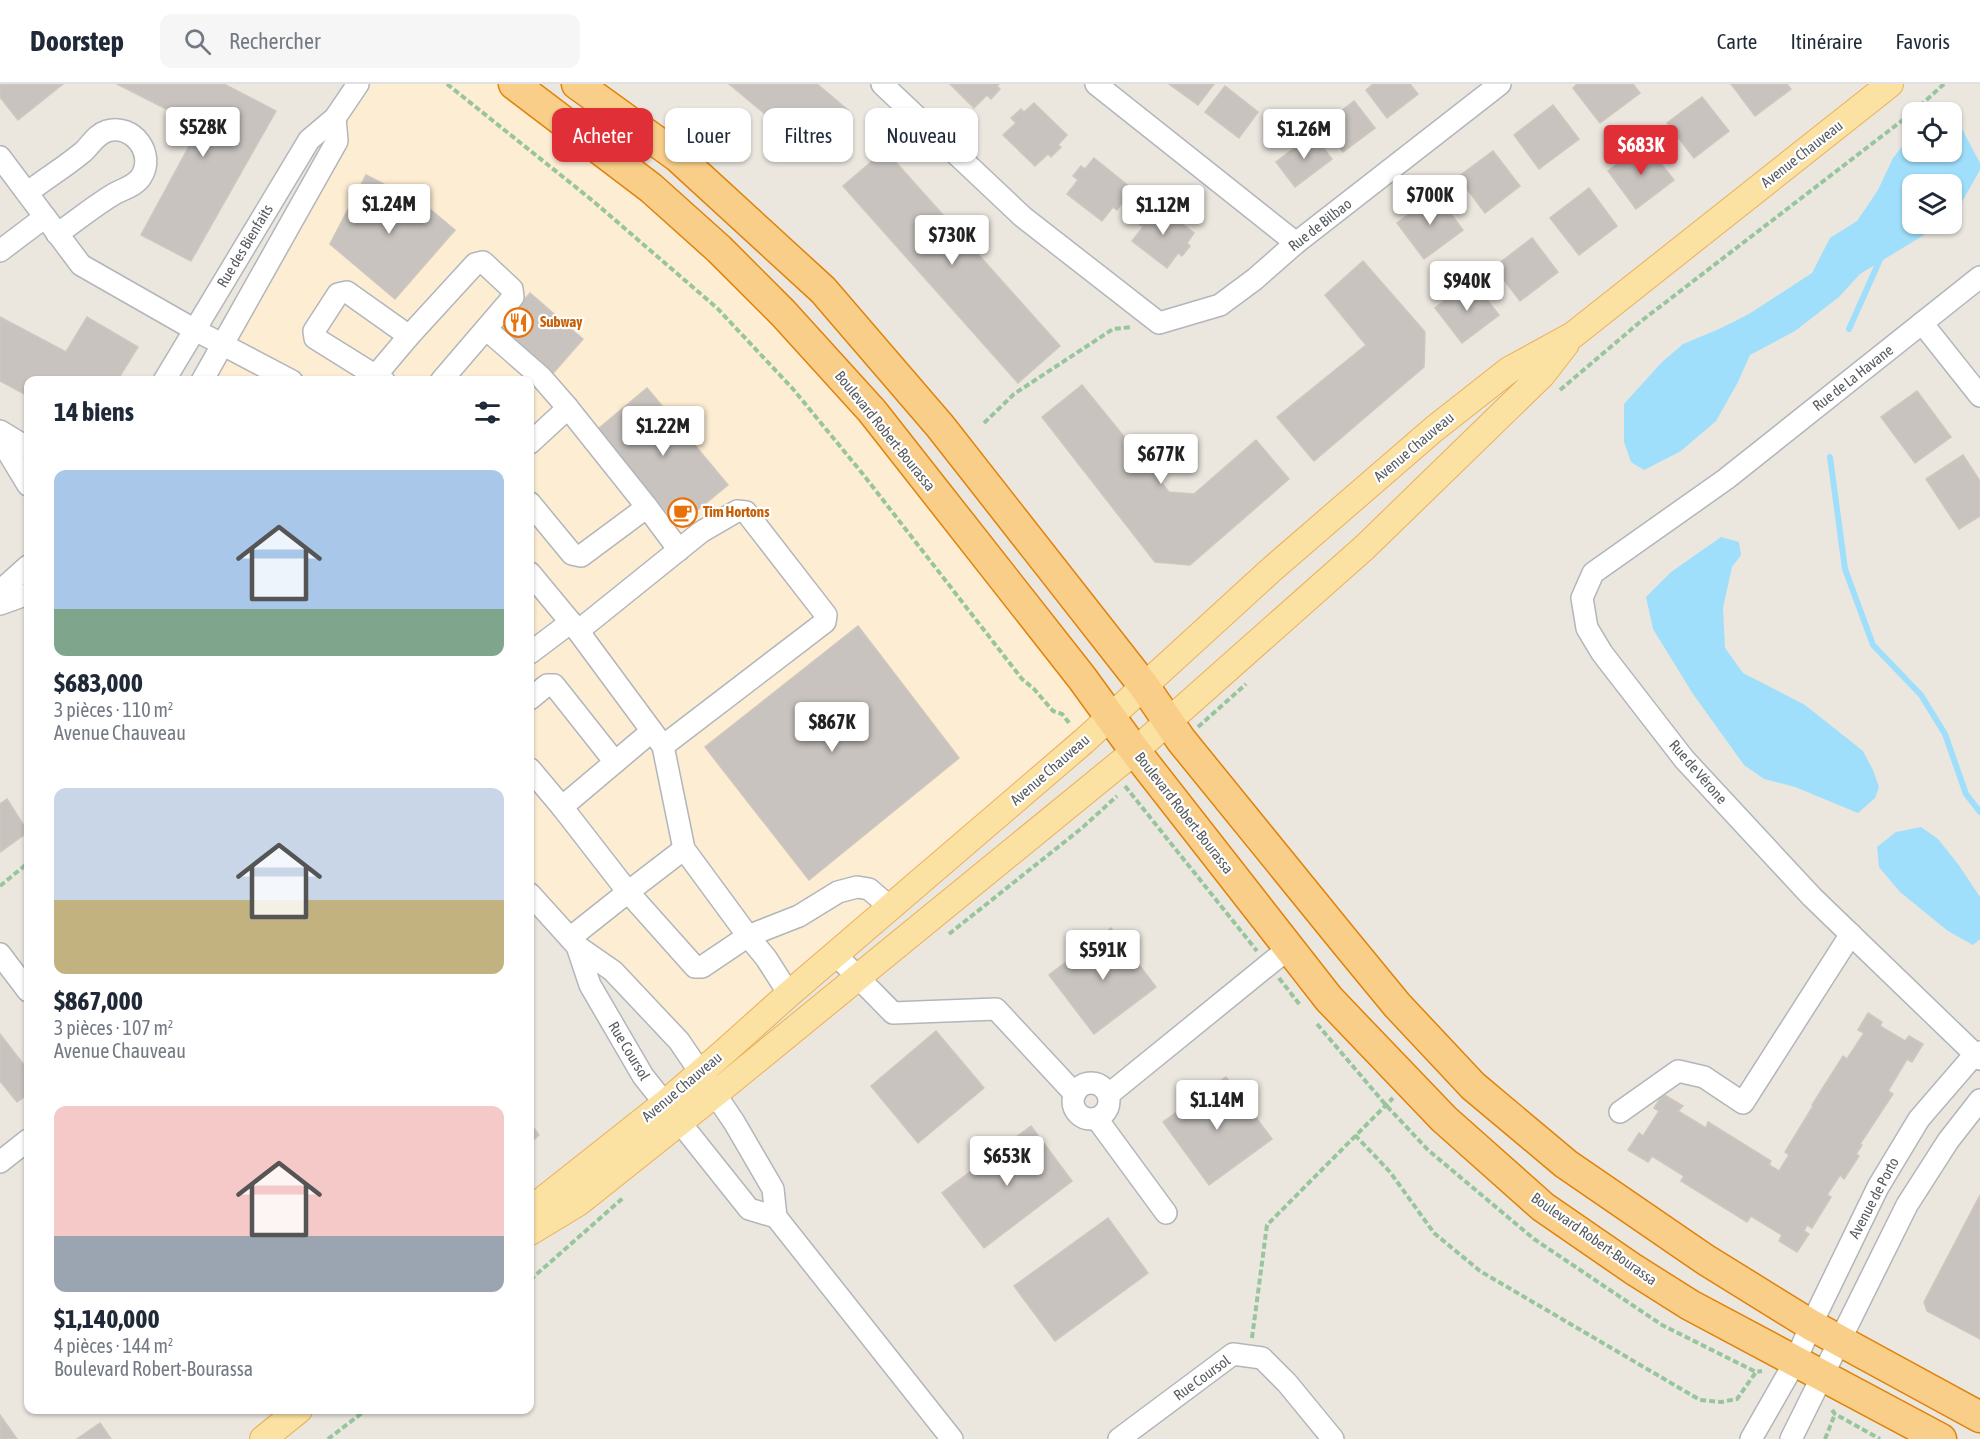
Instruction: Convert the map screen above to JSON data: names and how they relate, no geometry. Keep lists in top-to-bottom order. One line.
{"streets":{"highway":["Boulevard Robert-Bourassa"],"main road":["Avenue Chauveau"],"street":["Rue de Bilbao","Rue des Bienfaits","Rue de La Havane","Rue de Vérone","Rue Coursol","Avenue de Porto"]},"crossings":[["Avenue Chauveau","Boulevard Robert-Bourassa"],["Avenue Chauveau","Rue Coursol"],["Rue de La Havane","Rue de Vérone"],["Boulevard Robert-Bourassa","Avenue de Porto"],["Rue de Vérone","Avenue de Porto"]],"places":{"restaurant":["Subway"],"cafe":["Tim Hortons"]},"page":{"header":"Doorstep","search":"Rechercher","nav":["Carte","Itinéraire","Favoris"],"price":["$528K","$1.26M","$683K","$700K","$1.24M","$1.12M","$730K","$940K","$1.22M","$677K","$867K","$591K","$1.14M","$653K"],"chip":["Acheter","Louer","Filtres","Nouveau"],"heading":"14 biens","list":[{"name":"$683,000","note":"3 pièces · 110 m² · Avenue Chauveau"},{"name":"$867,000","note":"3 pièces · 107 m² · Avenue Chauveau"},{"name":"$1,140,000","note":"4 pièces · 144 m² · Boulevard Robert-Bourassa"}]}}
